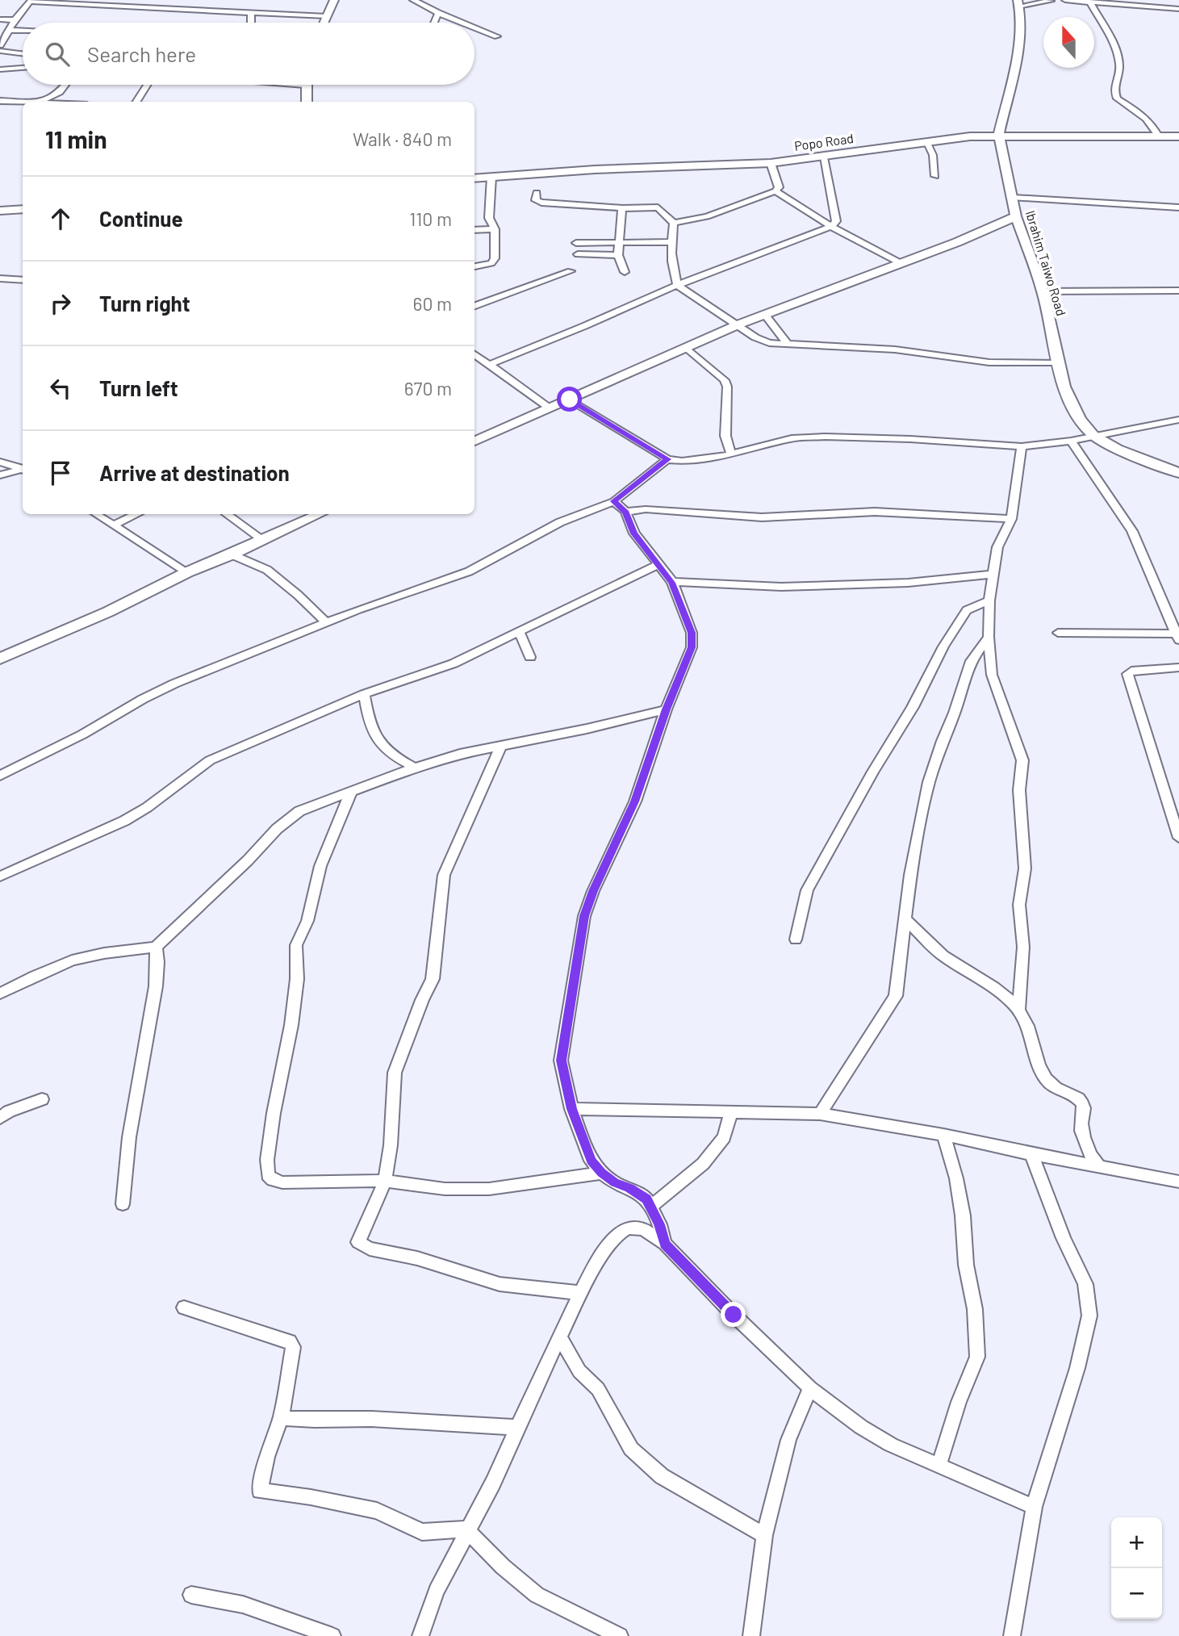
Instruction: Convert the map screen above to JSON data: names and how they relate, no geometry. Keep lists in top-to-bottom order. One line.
{"streets":{"main road":["Popo Road","Ibrahim Taiwo Road"]},"crossings":[["Popo Road","Ibrahim Taiwo Road"]],"north":"top","page":{"search":"Search here","heading":["11 min","Walk · 840 m"],"list":[["Continue","110 m"],["Turn right","60 m"],["Turn left","670 m"],"Arrive at destination"],"map_buttons":["+","−"]}}
